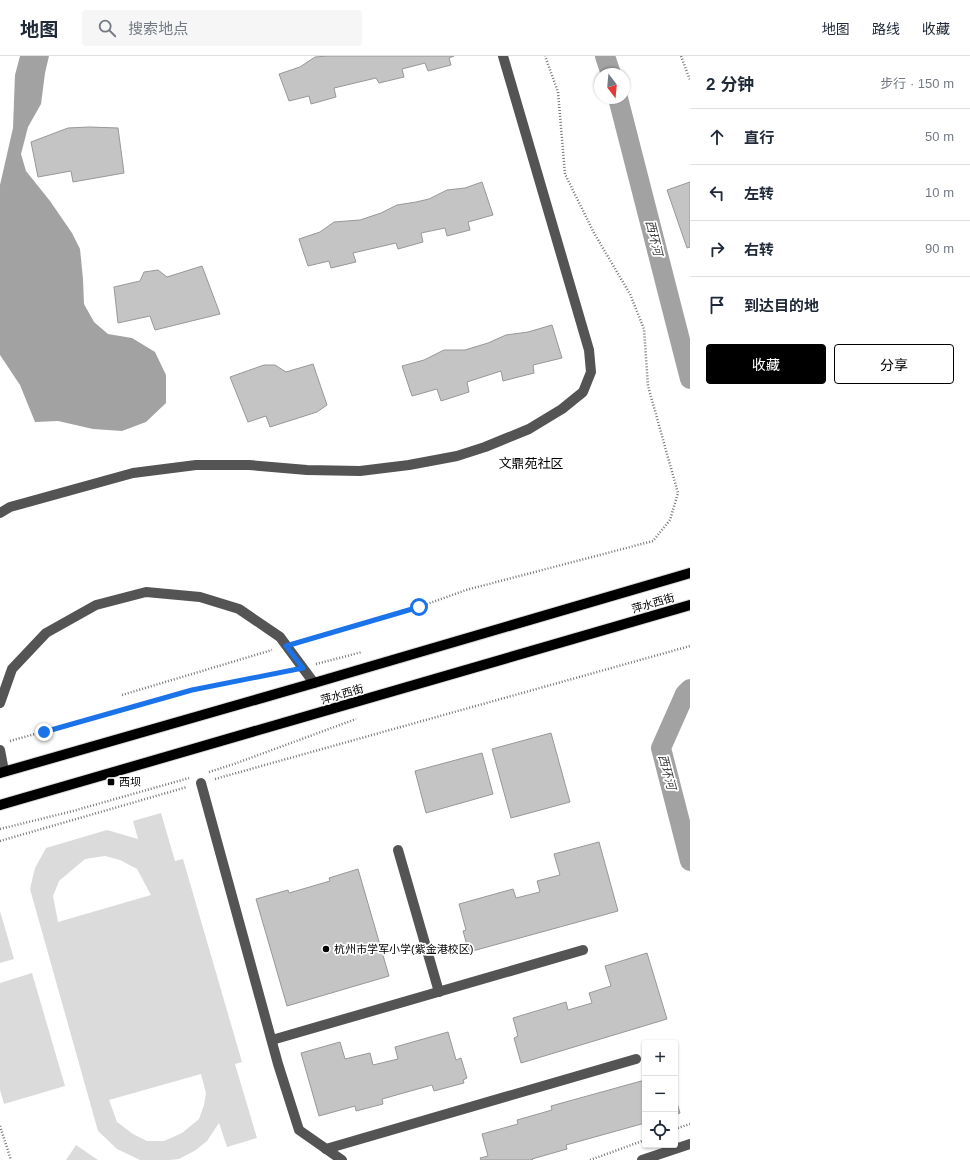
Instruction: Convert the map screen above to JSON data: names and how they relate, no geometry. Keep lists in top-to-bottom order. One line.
{"streets":{"main road":["萍水西街"]},"districts":["文鼎苑社区"],"water":["西环河"],"places":{"transit":["西坝"],"other":["杭州市学军小学(紫金港校区)"]},"north":"bottom","page":{"header":"地图","search":"搜索地点","nav":["地图","路线","收藏"],"heading":["2 分钟","步行 · 150 m"],"list":[["直行","50 m"],["左转","10 m"],["右转","90 m"],"到达目的地"],"buttons":["收藏","分享"],"map_buttons":["+","−"]}}
